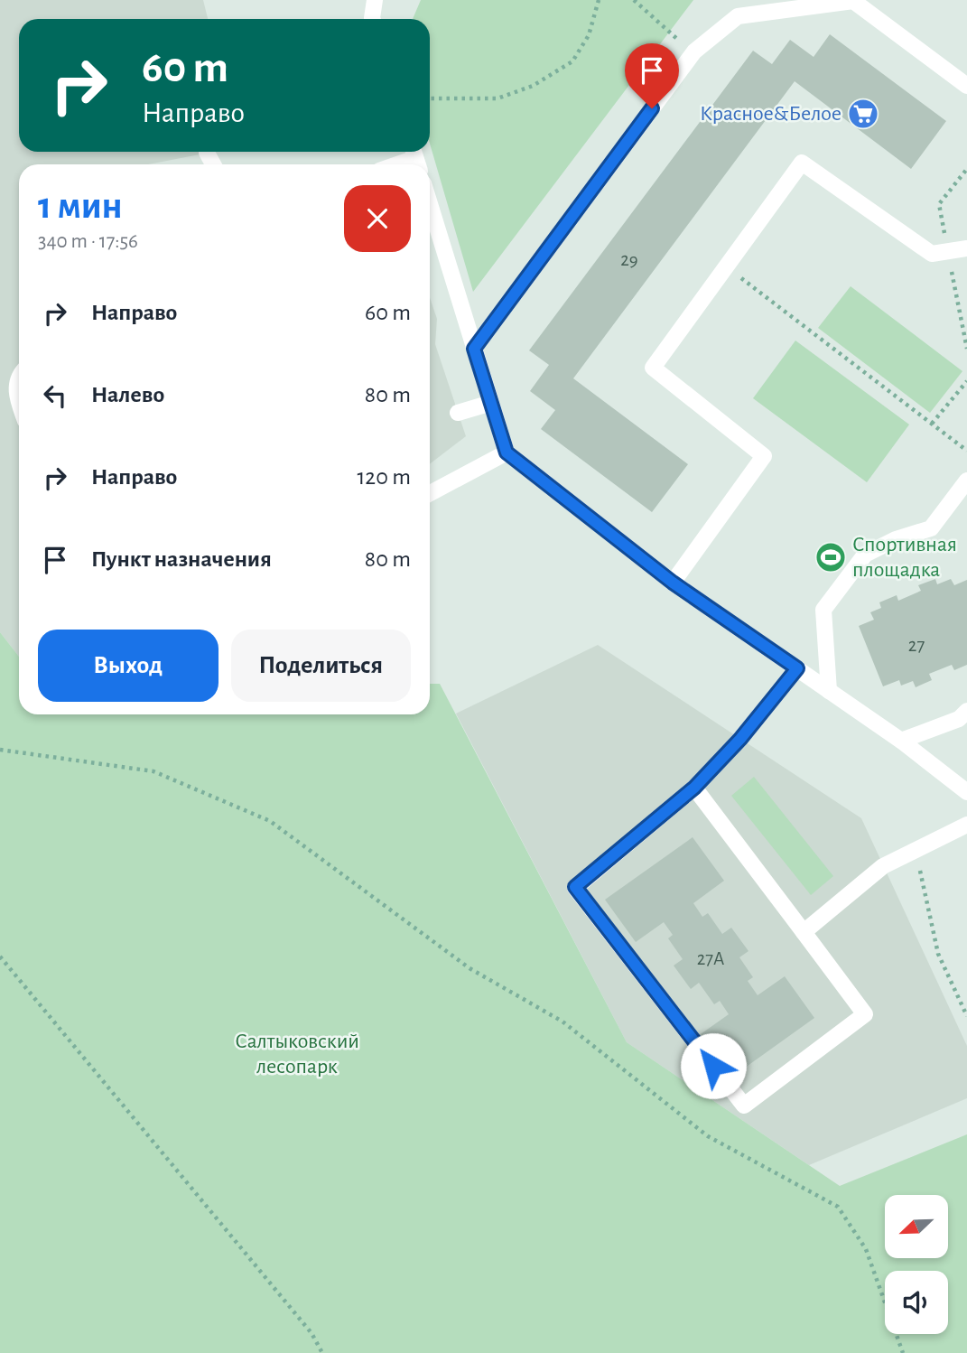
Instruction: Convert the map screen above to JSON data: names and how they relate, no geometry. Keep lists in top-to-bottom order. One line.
{"parks":["Салтыковский лесопарк"],"places":{"supermarket":["Красное&Белое"],"sports":["Спортивная площадка"]},"house_numbers":["29","27","27А"],"north":"bottom left","page":{"turn":["60 m","Направо"],"heading":["1 мин","340 m · 17:56"],"list":[{"name":"Направо","value":"60 m"},{"name":"Налево","value":"80 m"},{"name":"Направо","value":"120 m"},{"name":"Пункт назначения","value":"80 m"}],"buttons":["Выход","Поделиться"]}}
